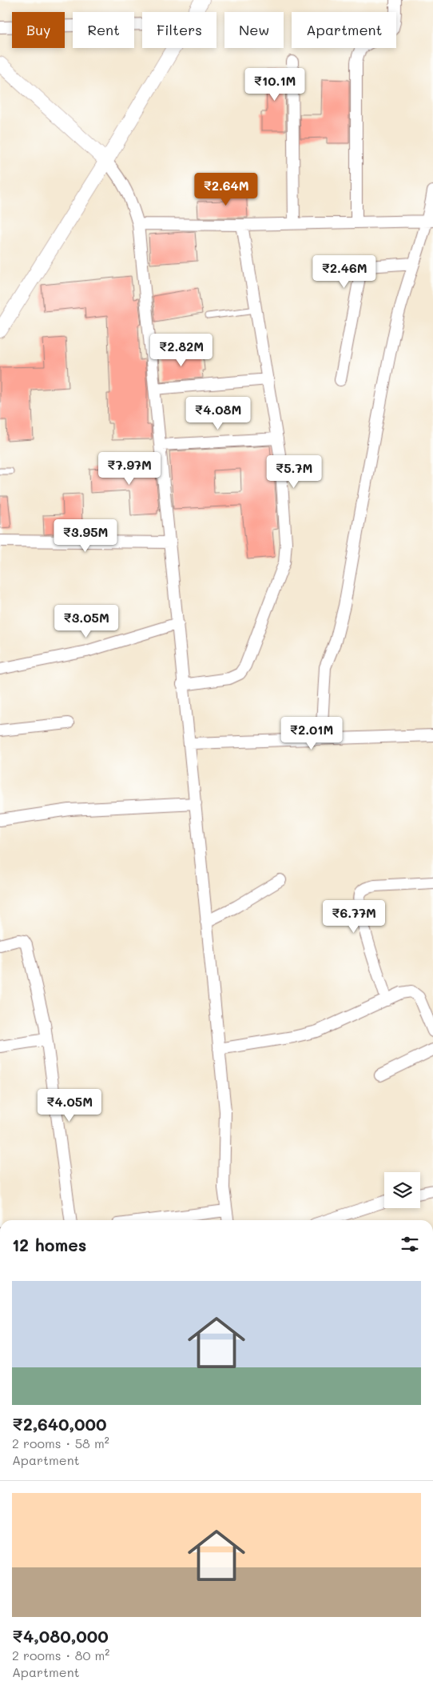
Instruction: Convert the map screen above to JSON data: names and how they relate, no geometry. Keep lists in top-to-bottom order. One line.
{"page":{"chip":["Buy","Rent","Filters","New","Apartment"],"price":["₹10.1M","₹2.64M","₹2.46M","₹2.82M","₹4.08M","₹7.97M","₹5.7M","₹3.95M","₹3.05M","₹2.01M","₹6.77M","₹4.05M"],"heading":"12 homes","list":[{"name":"₹2,640,000","note":"2 rooms · 58 m² · Apartment"},{"name":"₹4,080,000","note":"2 rooms · 80 m² · Apartment"}]}}
